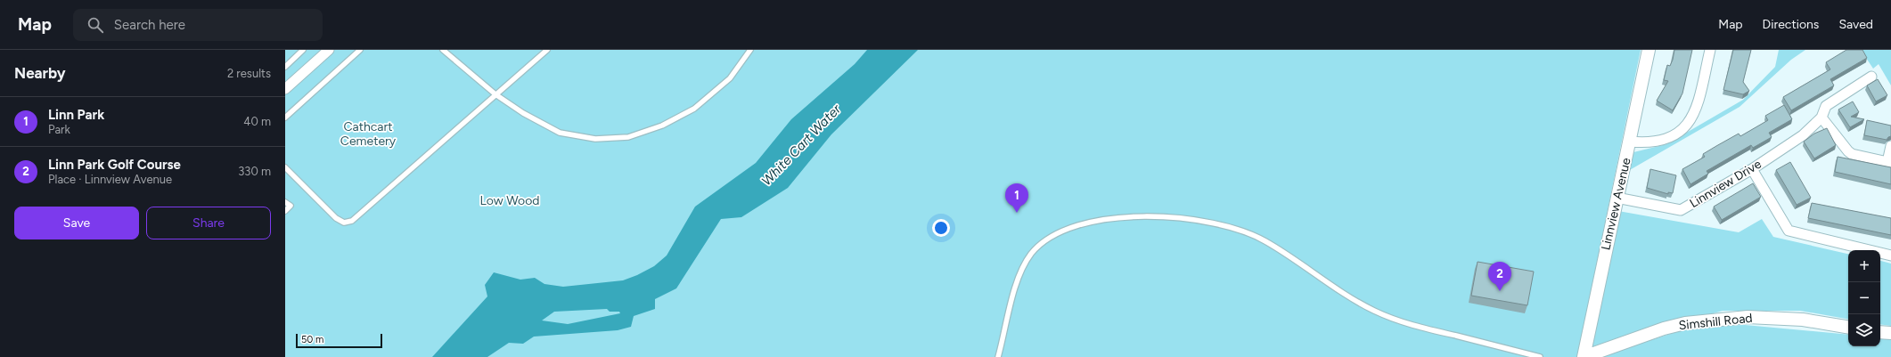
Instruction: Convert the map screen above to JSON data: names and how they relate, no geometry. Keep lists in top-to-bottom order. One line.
{"streets":{"street":["Linnview Drive","Linnview Avenue","Simshill Road"]},"crossings":[["Linnview Drive","Linnview Avenue"],["Linnview Avenue","Simshill Road"]],"water":["White Cart Water"],"parks":["Cathcart Cemetery","Low Wood"],"scale_bar":"50 m","page":{"header":"Map","search":"Search here","nav":["Map","Directions","Saved"],"heading":["Nearby","2 results"],"list":[{"mark":"1","name":"Linn Park","note":"Park","value":"40 m"},{"mark":"2","name":"Linn Park Golf Course","note":"Place · Linnview Avenue","value":"330 m"}],"pins":["1","2"],"buttons":["Save","Share"],"map_buttons":["+","−"],"scale":"50 m"}}
